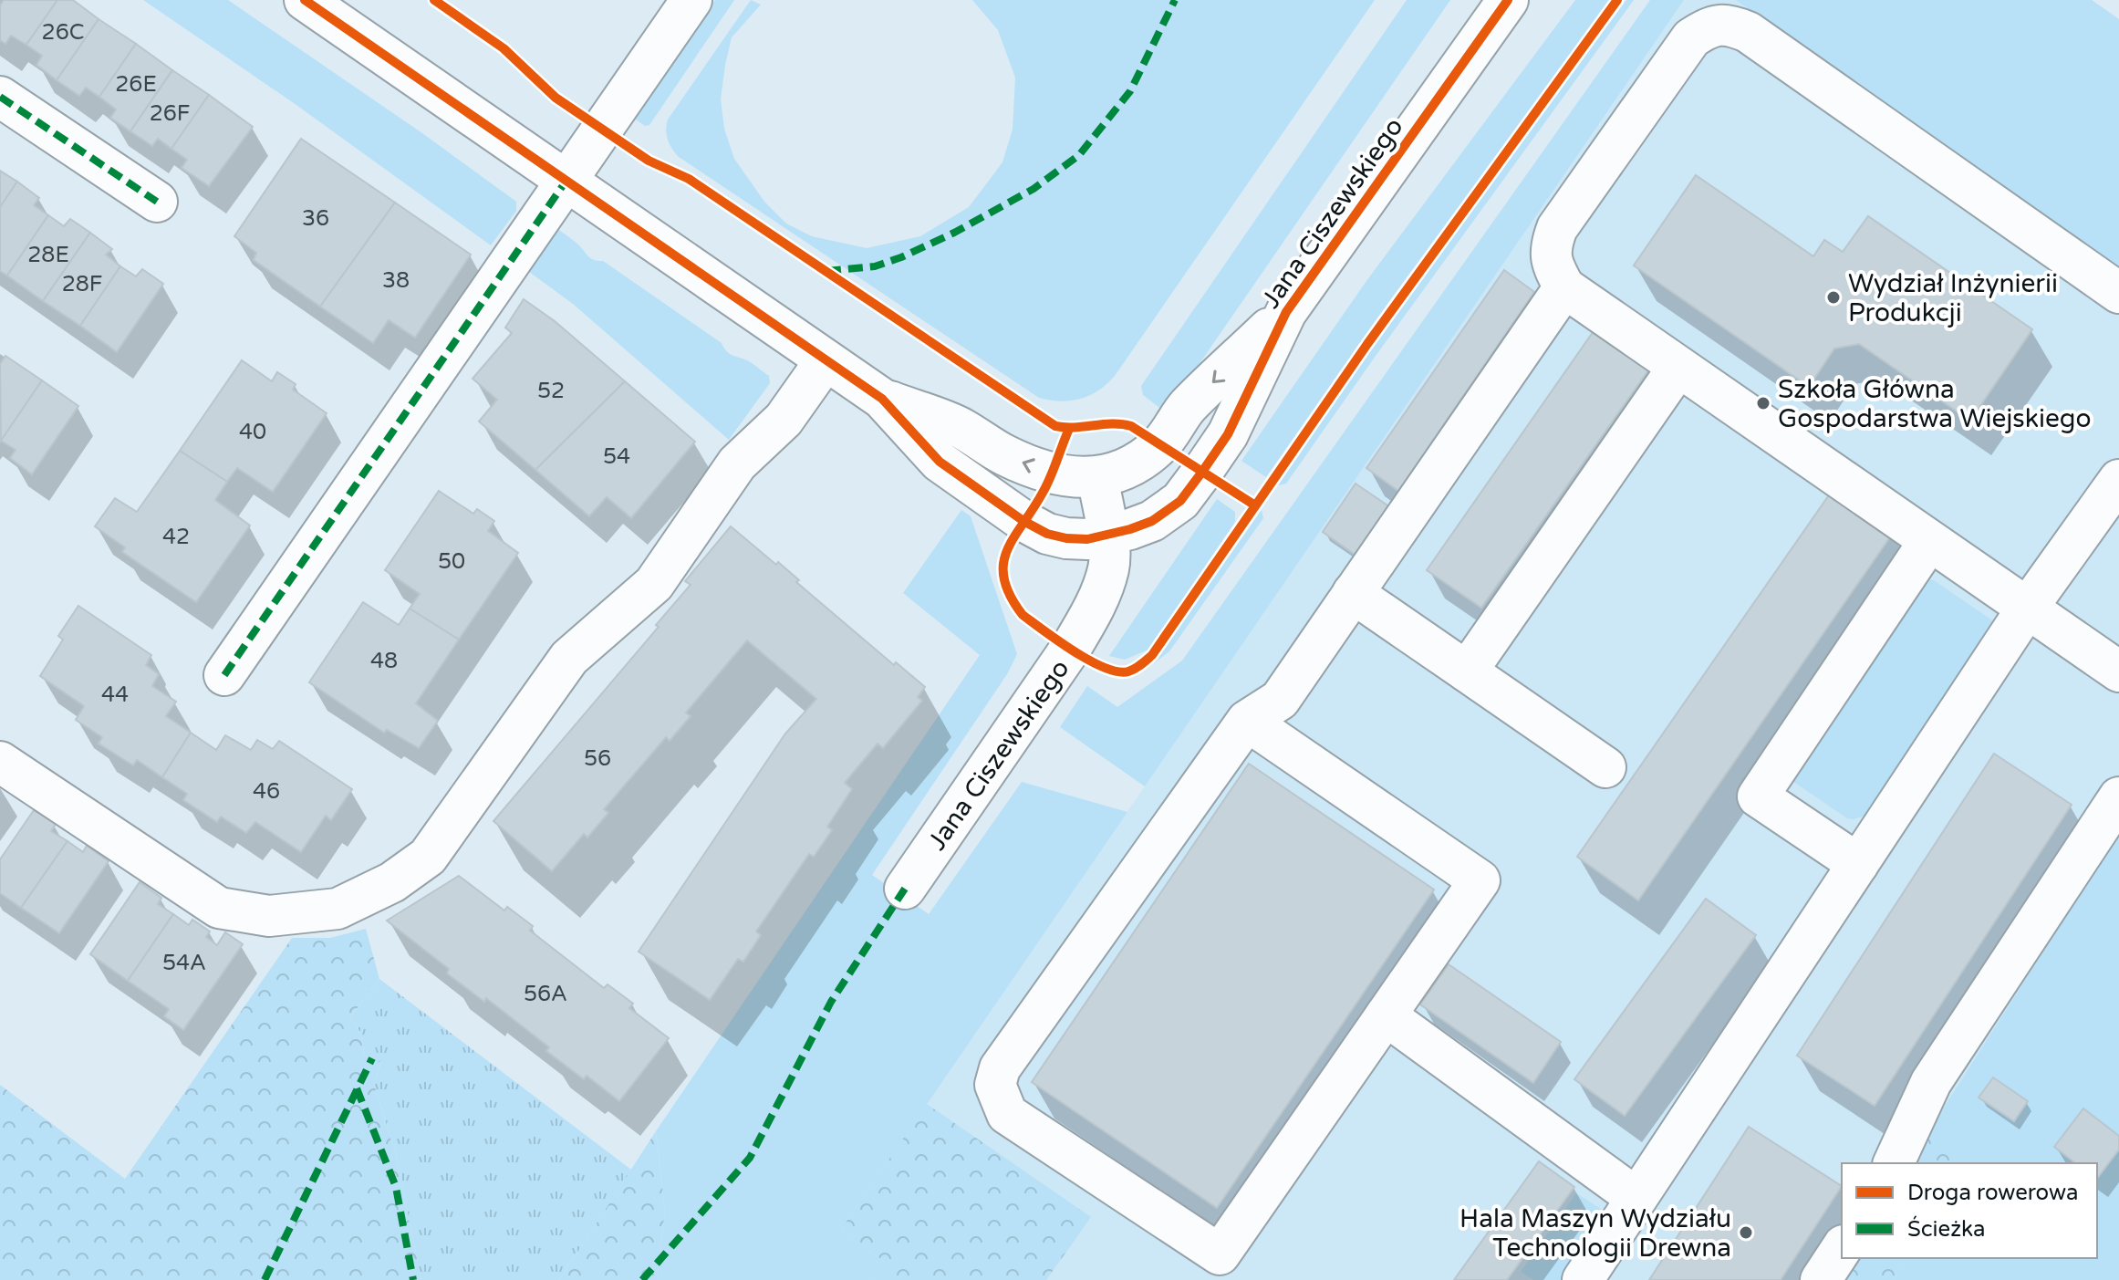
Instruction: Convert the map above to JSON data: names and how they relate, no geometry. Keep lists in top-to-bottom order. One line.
{"streets":{"street":["Jana Ciszewskiego"]},"places":["Wydział Inżynierii Produkcji","Szkoła Główna Gospodarstwa Wiejskiego","Hala Maszyn Wydziału Technologii Drewna"],"house_numbers":["26C","26E","26F","36","28E","38","28F","52","40","54","42","50","48","44","56","46","54A","56A"],"legend":["Droga rowerowa","Ścieżka"]}
